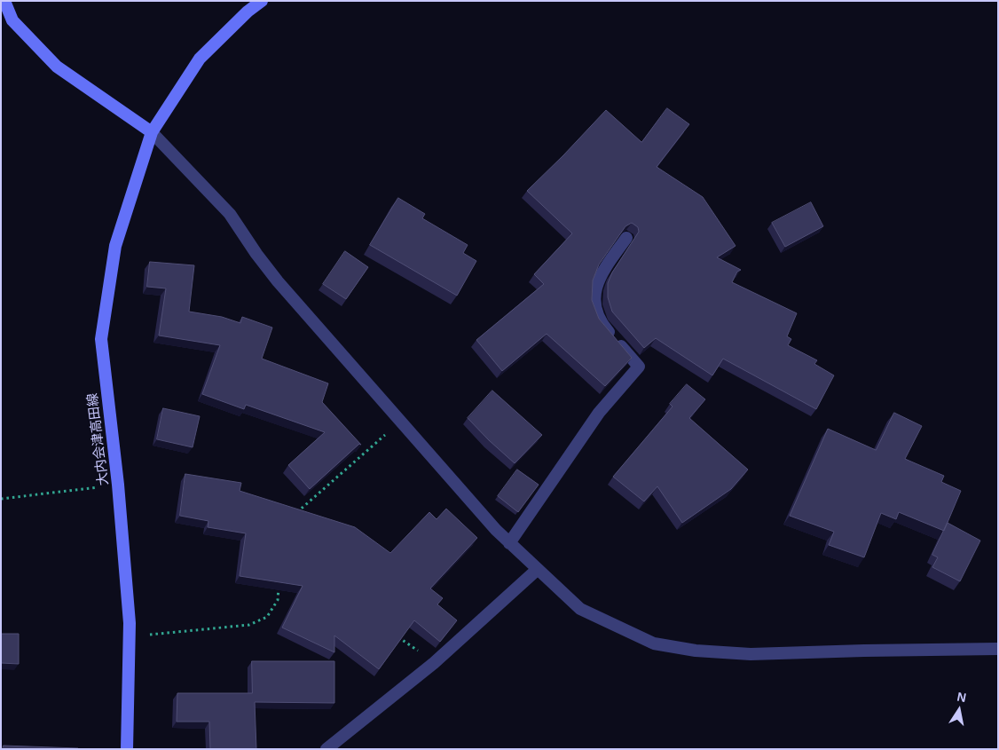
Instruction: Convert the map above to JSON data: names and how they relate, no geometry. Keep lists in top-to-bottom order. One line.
{"streets":{"main road":["大内会津高田線"]},"north":"top"}
